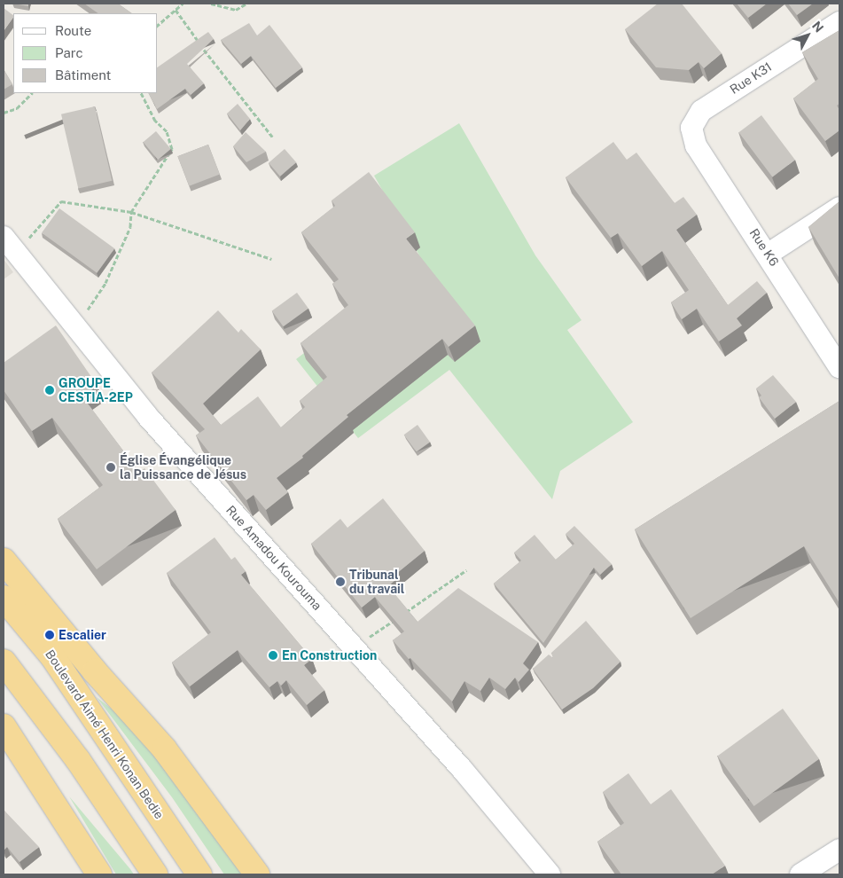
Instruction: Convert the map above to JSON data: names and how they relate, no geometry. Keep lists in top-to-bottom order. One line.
{"streets":{"highway":["Boulevard Aimé Henri Konan Bedie"],"street":["Rue K31","Rue K6","Rue Amadou Kourouma"]},"crossings":[["Rue K31","Rue K6"]],"places":["GROUPE CESTIA-2EP","Église Évangélique la Puissance de Jésus","Tribunal du travail","Escalier","En Construction"],"legend":["Route","Parc","Bâtiment"],"north":"top right"}
